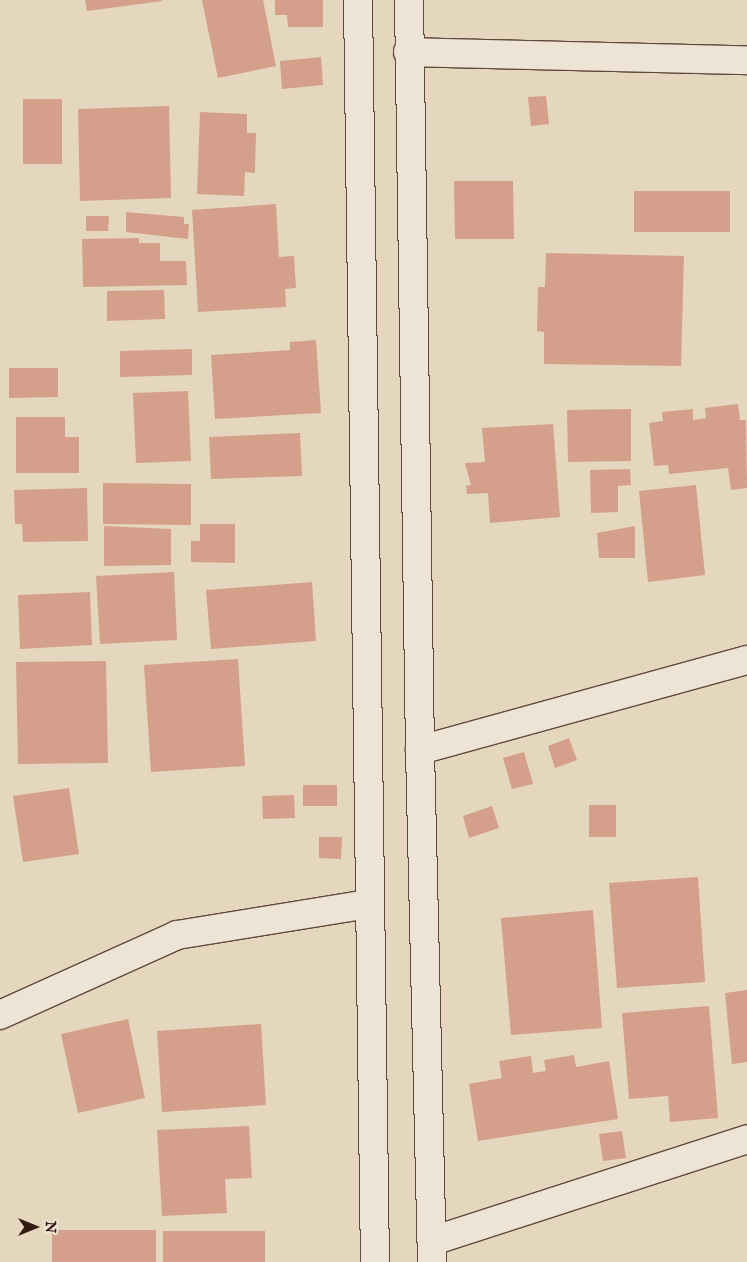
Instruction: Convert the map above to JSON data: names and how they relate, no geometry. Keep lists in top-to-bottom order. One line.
{"north":"right"}
